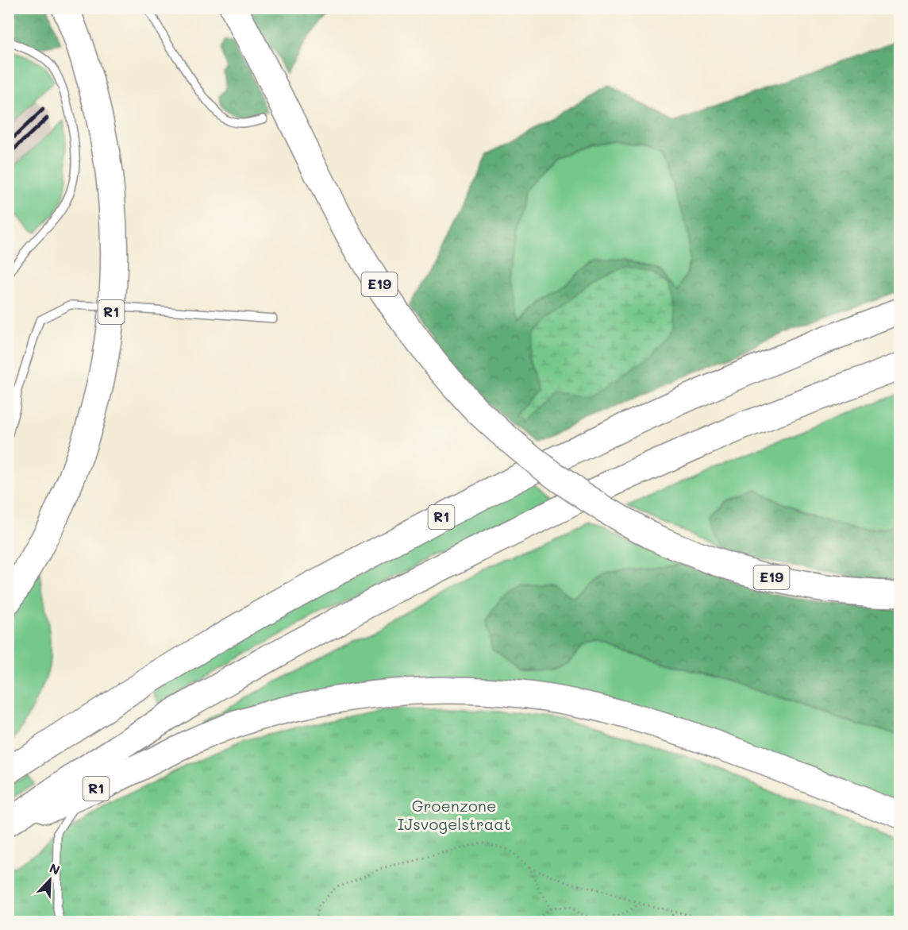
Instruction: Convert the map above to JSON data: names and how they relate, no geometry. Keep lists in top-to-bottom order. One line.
{"streets":{"highway":["E19","R1"]},"parks":["Groenzone IJsvogelstraat"],"north":"top right"}
